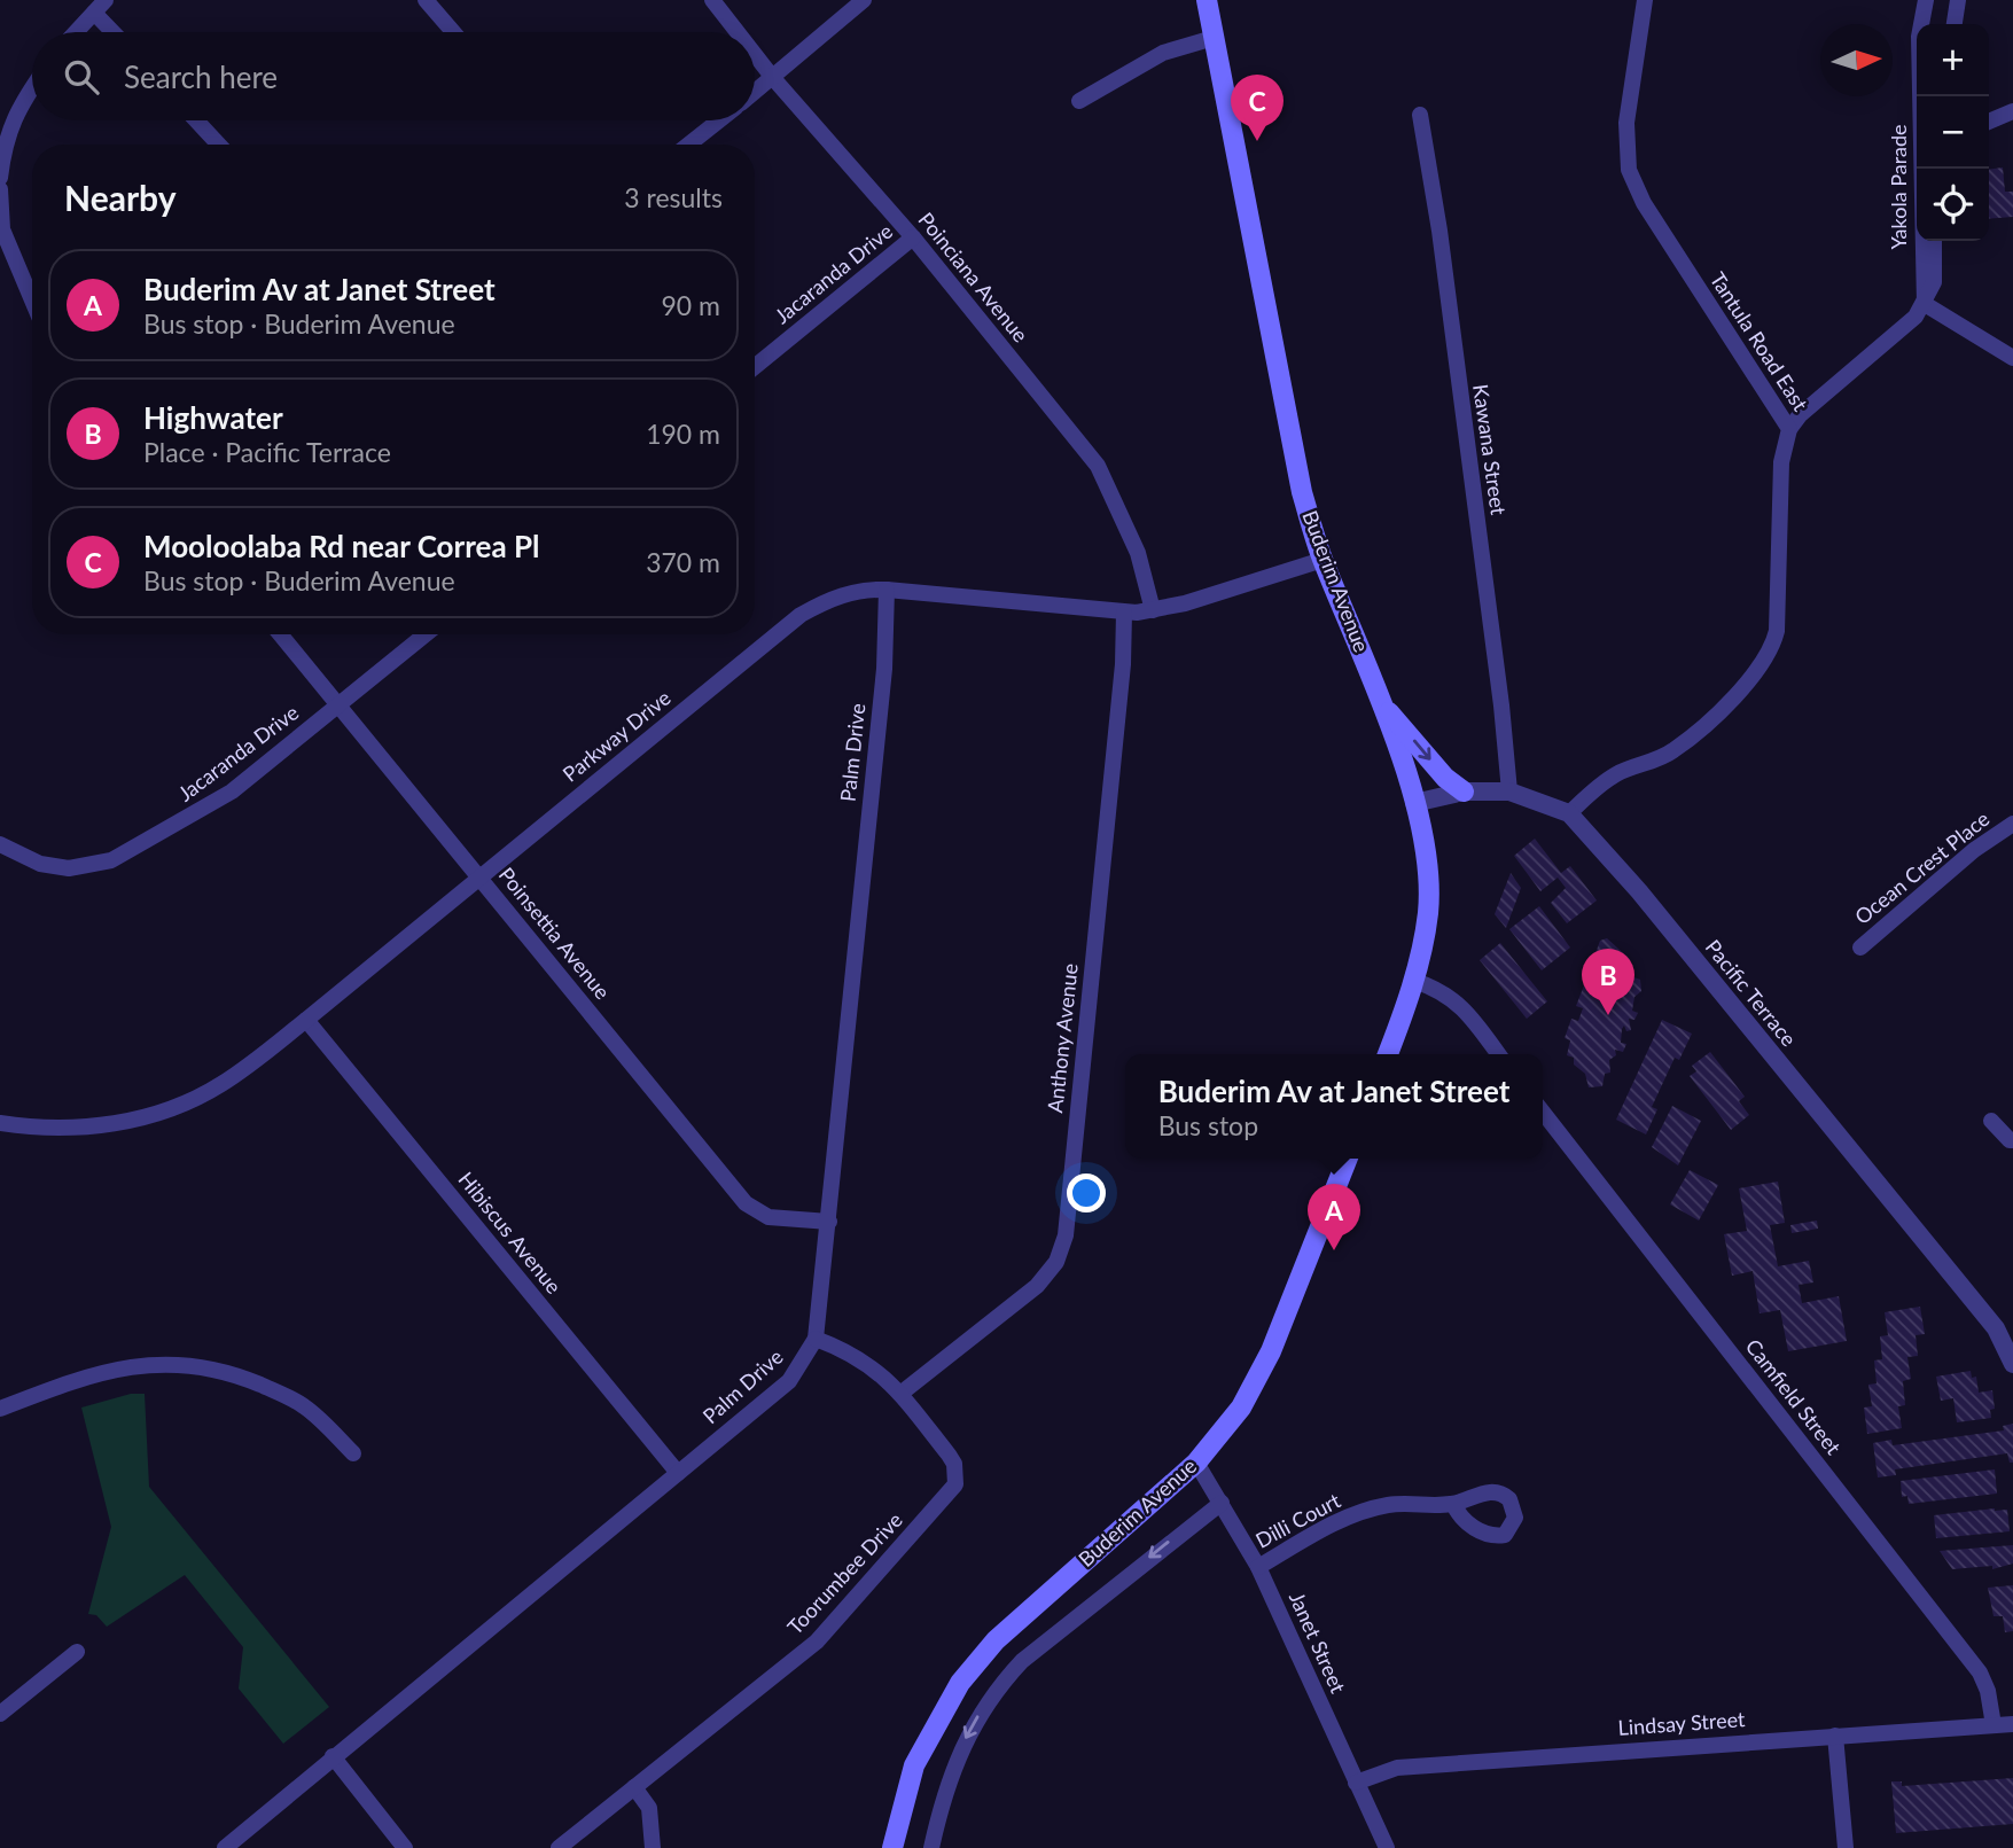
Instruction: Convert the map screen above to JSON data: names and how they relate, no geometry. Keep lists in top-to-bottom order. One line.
{"streets":{"main road":["Buderim Avenue"],"street":["Yakola Parade","Jacaranda Drive","Poinciana Avenue","Tantula Road East","Kawana Street","Parkway Drive","Palm Drive","Ocean Crest Place","Poinsettia Avenue","Pacific Terrace","Anthony Avenue","Hibiscus Avenue","Camfield Street","Dilli Court","Toorumbee Drive","Janet Street","Lindsay Street"]},"crossings":[["Jacaranda Drive","Poinciana Avenue"],["Jacaranda Drive","Poinsettia Avenue"],["Poinciana Avenue","Parkway Drive"],["Tantula Road East","Pacific Terrace"],["Kawana Street","Pacific Terrace"],["Buderim Avenue","Parkway Drive"],["Buderim Avenue","Pacific Terrace"],["Buderim Avenue","Janet Street"],["Parkway Drive","Palm Drive"],["Parkway Drive","Poinsettia Avenue"],["Parkway Drive","Anthony Avenue"],["Parkway Drive","Hibiscus Avenue"],["Palm Drive","Poinsettia Avenue"],["Palm Drive","Hibiscus Avenue"],["Palm Drive","Toorumbee Drive"],["Anthony Avenue","Toorumbee Drive"],["Camfield Street","Lindsay Street"],["Dilli Court","Janet Street"],["Janet Street","Lindsay Street"]],"north":"right","page":{"map_buttons":["+","−"],"search":"Search here","pins":["C","B","A"],"heading":["Nearby","3 results"],"list":[{"mark":"A","name":"Buderim Av at Janet Street","note":"Bus stop · Buderim Avenue","value":"90 m"},{"mark":"B","name":"Highwater","note":"Place · Pacific Terrace","value":"190 m"},{"mark":"C","name":"Mooloolaba Rd near Correa Pl","note":"Bus stop · Buderim Avenue","value":"370 m"}],"popup":["Buderim Av at Janet Street","Bus stop"]}}
